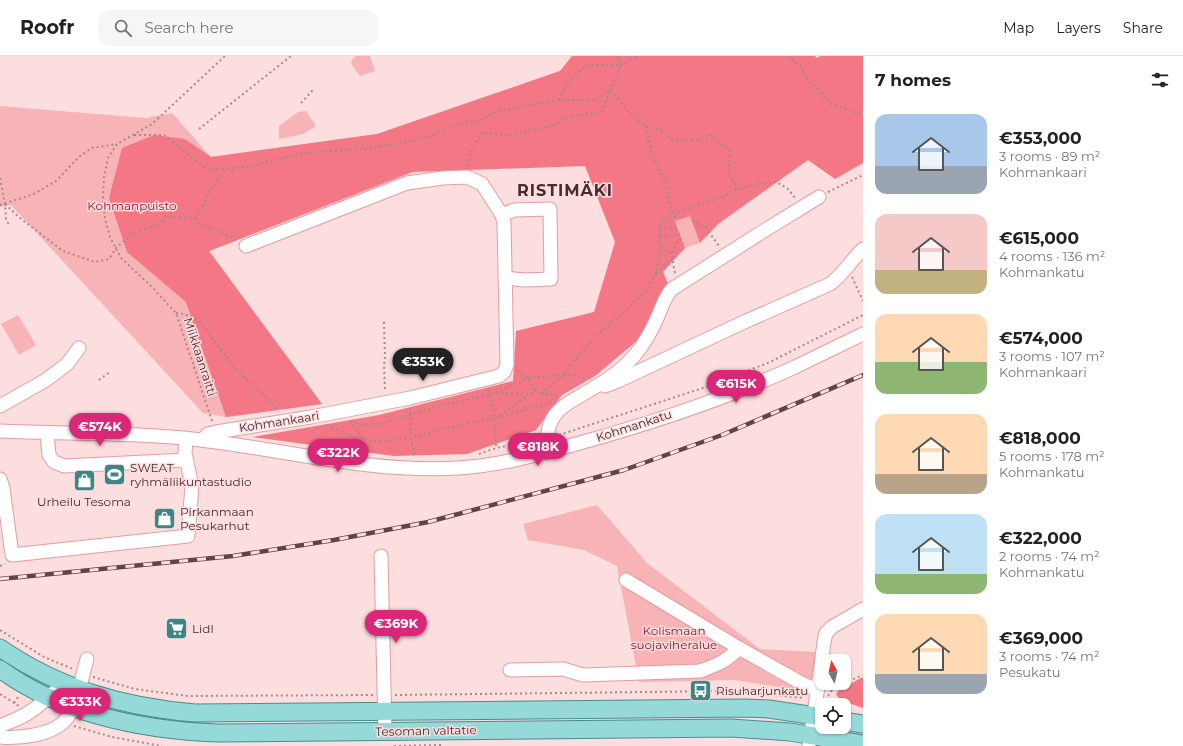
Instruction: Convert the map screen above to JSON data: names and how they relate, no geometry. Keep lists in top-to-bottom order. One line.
{"streets":{"main road":["Tesoman valtatie"],"street":["Kohmankaari","Kohmankatu"],"path":["Miikkaanraitti"]},"crossings":[["Miikkaanraitti","Kohmankaari"],["Kohmankaari","Kohmankatu"]],"districts":["RISTIMÄKI"],"parks":["Kohmanpuisto","Kolismaan suojaviheralue"],"places":{"sports":["SWEAT ryhmäliikuntastudio"],"shop":["Urheilu Tesoma","Pirkanmaan Pesukarhut"],"supermarket":["Lidl"],"bus stop":["Risuharjunkatu"]},"north":"top","page":{"header":"Roofr","search":"Search here","nav":["Map","Layers","Share"],"heading":"7 homes","list":[{"name":"€353,000","note":"3 rooms · 89 m² · Kohmankaari"},{"name":"€615,000","note":"4 rooms · 136 m² · Kohmankatu"},{"name":"€574,000","note":"3 rooms · 107 m² · Kohmankaari"},{"name":"€818,000","note":"5 rooms · 178 m² · Kohmankatu"},{"name":"€322,000","note":"2 rooms · 74 m² · Kohmankatu"},{"name":"€369,000","note":"3 rooms · 74 m² · Pesukatu"}],"price":["€353K","€615K","€574K","€818K","€322K","€369K","€333K"]}}
